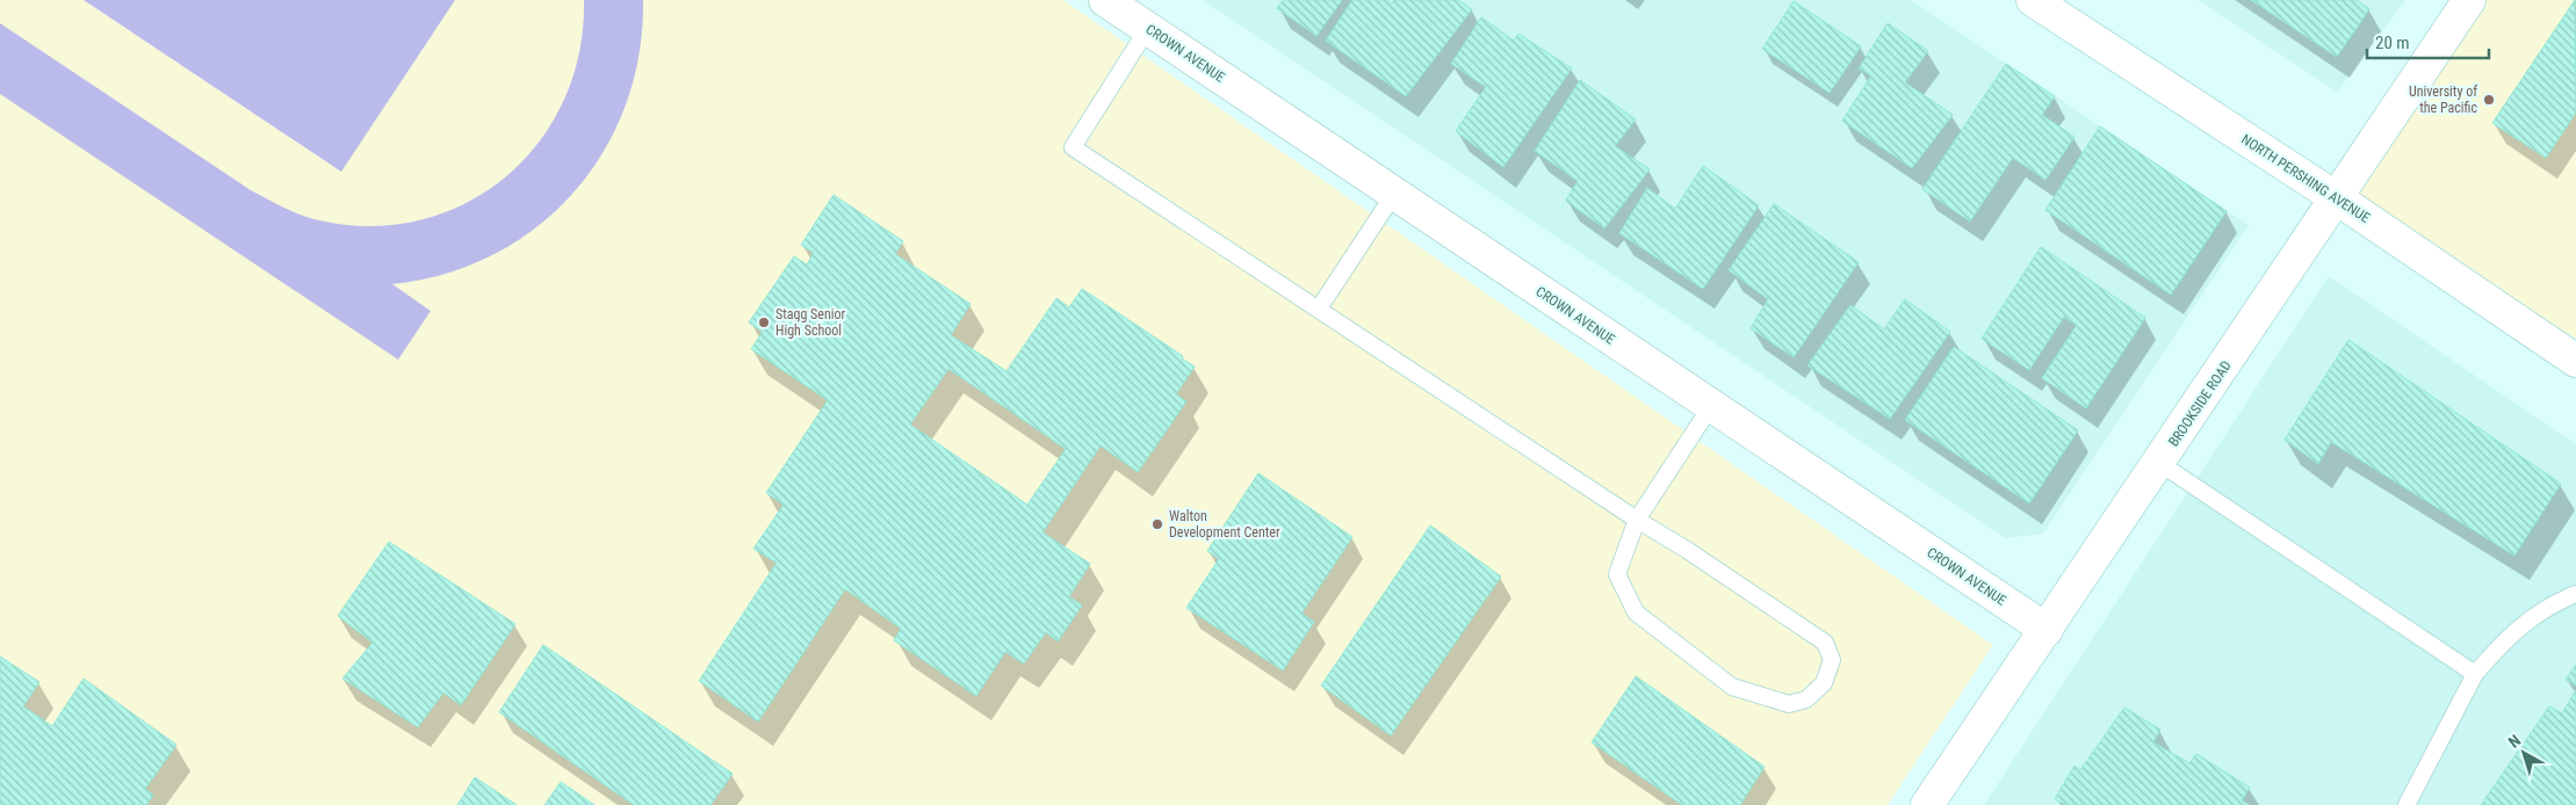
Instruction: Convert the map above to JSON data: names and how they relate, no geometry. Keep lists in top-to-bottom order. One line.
{"streets":{"street":["CROWN AVENUE","NORTH PERSHING AVENUE","BROOKSIDE ROAD"]},"crossings":[["CROWN AVENUE","BROOKSIDE ROAD"],["NORTH PERSHING AVENUE","BROOKSIDE ROAD"]],"places":["University of the Pacific","Stagg Senior High School","Walton Development Center"],"scale_bar":"20 m","north":"top left"}
